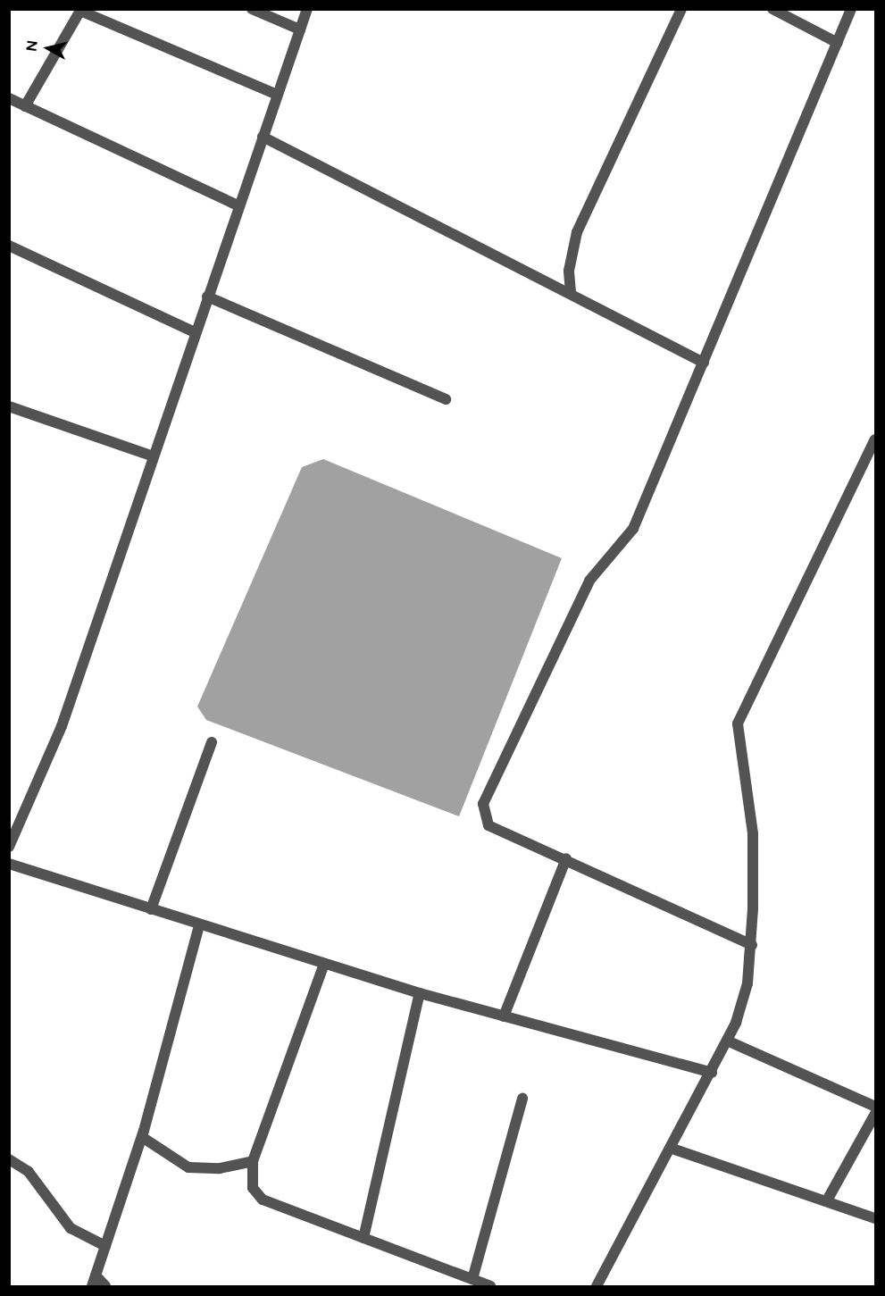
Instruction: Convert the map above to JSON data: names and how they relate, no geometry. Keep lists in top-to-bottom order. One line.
{"north":"left"}
